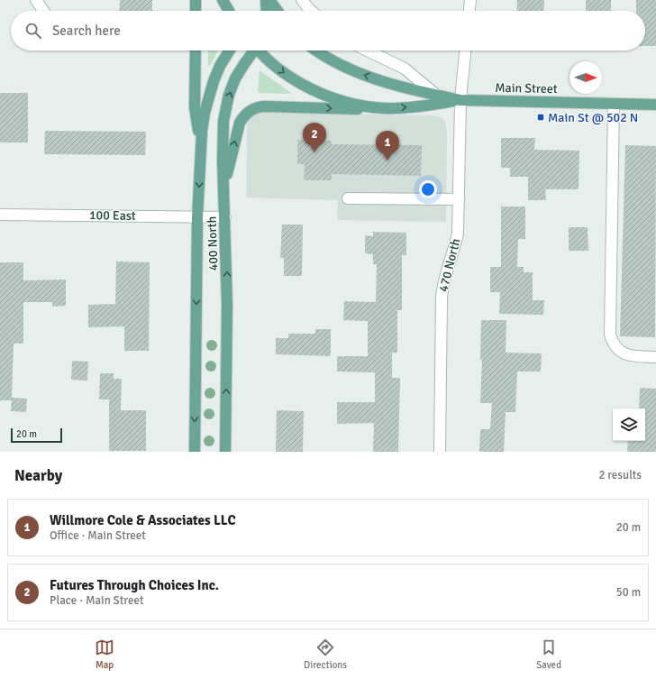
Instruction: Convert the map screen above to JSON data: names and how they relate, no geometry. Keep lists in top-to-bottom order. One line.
{"streets":{"main road":["Main Street","400 North"],"street":["100 East","470 North"]},"crossings":[["Main Street","470 North"],["100 East","400 North"]],"places":{"transit":["Main St @ 502 N"]},"scale_bar":"20 m","north":"right","page":{"search":"Search here","pins":["2","1"],"scale":"20 m","heading":["Nearby","2 results"],"list":[{"mark":"1","name":"Willmore Cole & Associates LLC","note":"Office · Main Street","value":"20 m"},{"mark":"2","name":"Futures Through Choices Inc.","note":"Place · Main Street","value":"50 m"}],"nav":["Map","Directions","Saved"]}}
